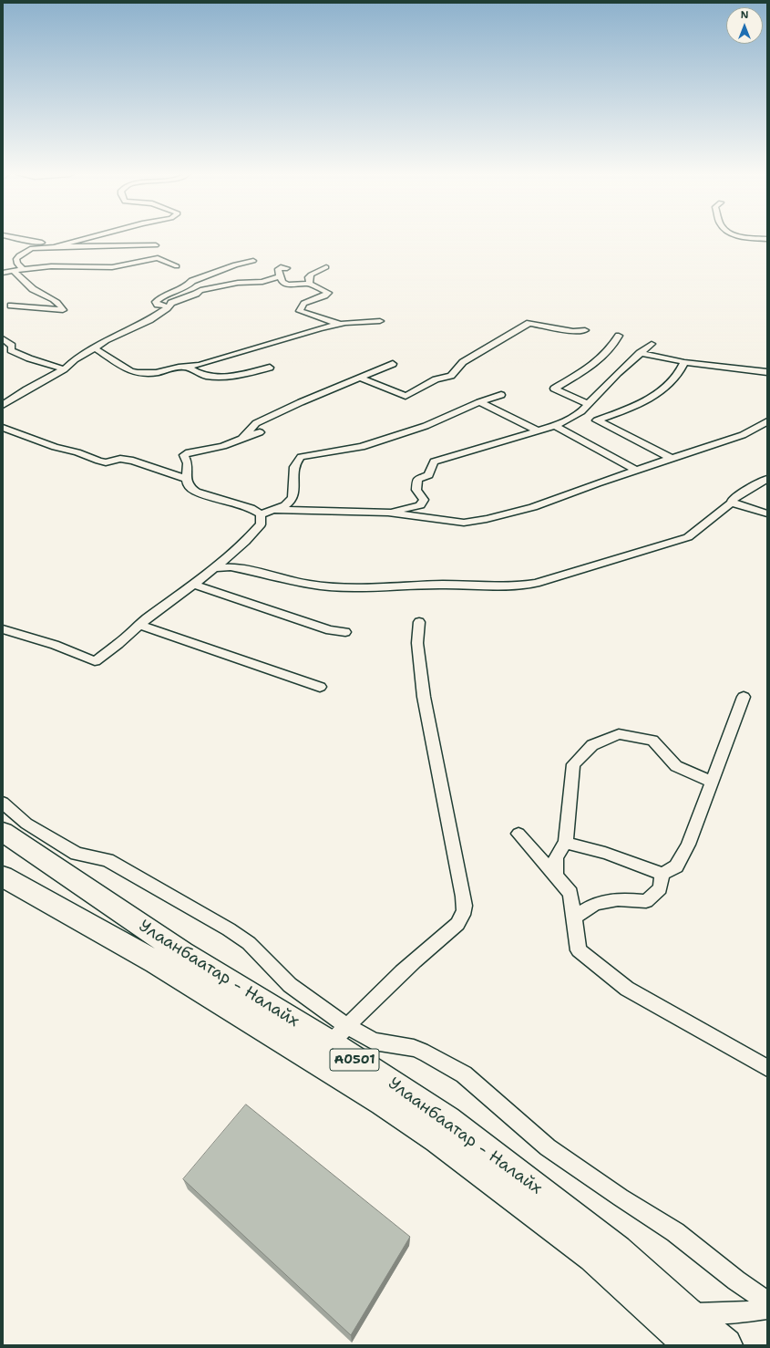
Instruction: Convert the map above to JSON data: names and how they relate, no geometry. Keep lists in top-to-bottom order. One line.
{"streets":{"highway":["Улаанбаатар - Налайх","A0501"]},"north":"top"}
